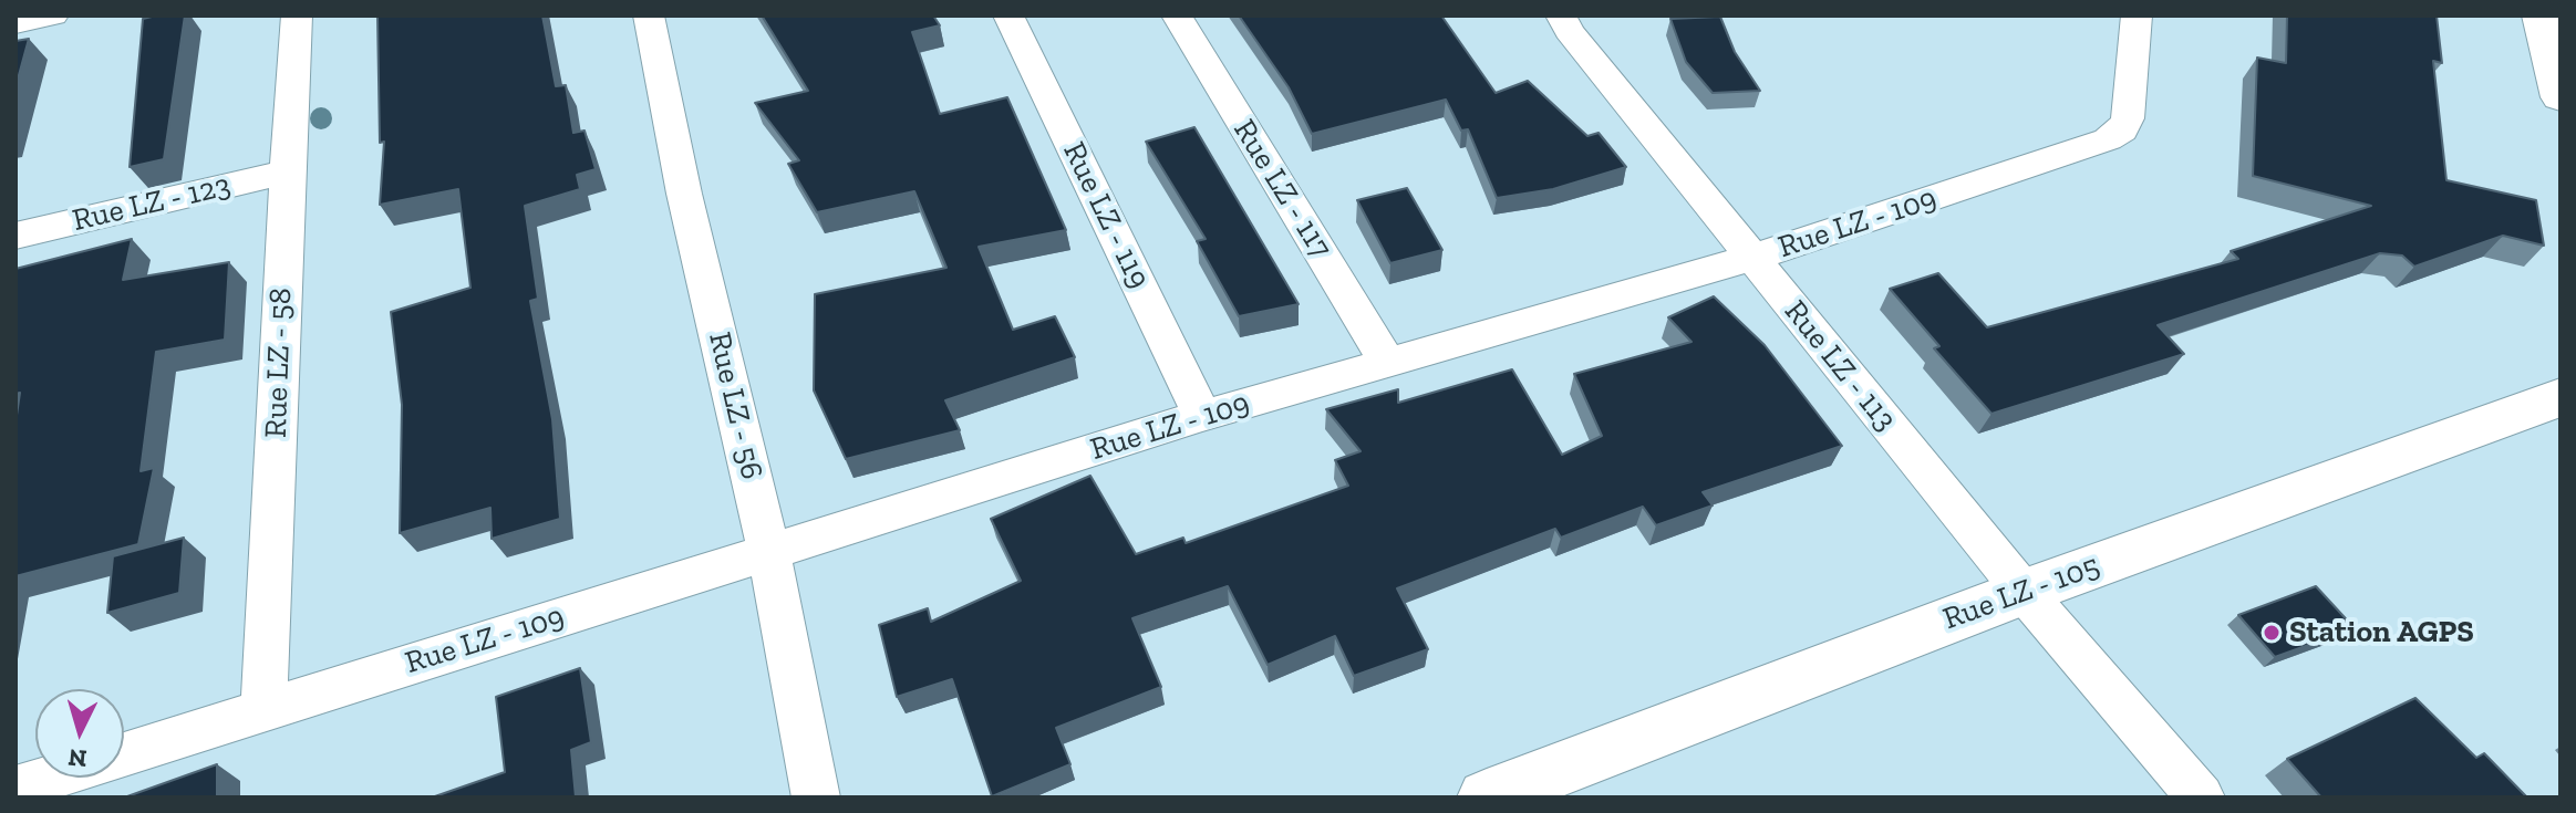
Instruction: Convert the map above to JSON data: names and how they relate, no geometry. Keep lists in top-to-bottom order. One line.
{"streets":{"main road":["Rue LZ - 105"],"street":["Rue LZ - 117","Rue LZ - 123","Rue LZ - 119","Rue LZ - 109","Rue LZ - 58","Rue LZ - 113","Rue LZ - 56"]},"crossings":[["Rue LZ - 117","Rue LZ - 109"],["Rue LZ - 123","Rue LZ - 58"],["Rue LZ - 119","Rue LZ - 109"],["Rue LZ - 109","Rue LZ - 58"],["Rue LZ - 109","Rue LZ - 113"],["Rue LZ - 109","Rue LZ - 56"],["Rue LZ - 113","Rue LZ - 105"]],"places":["Station AGPS"],"north":"bottom"}
